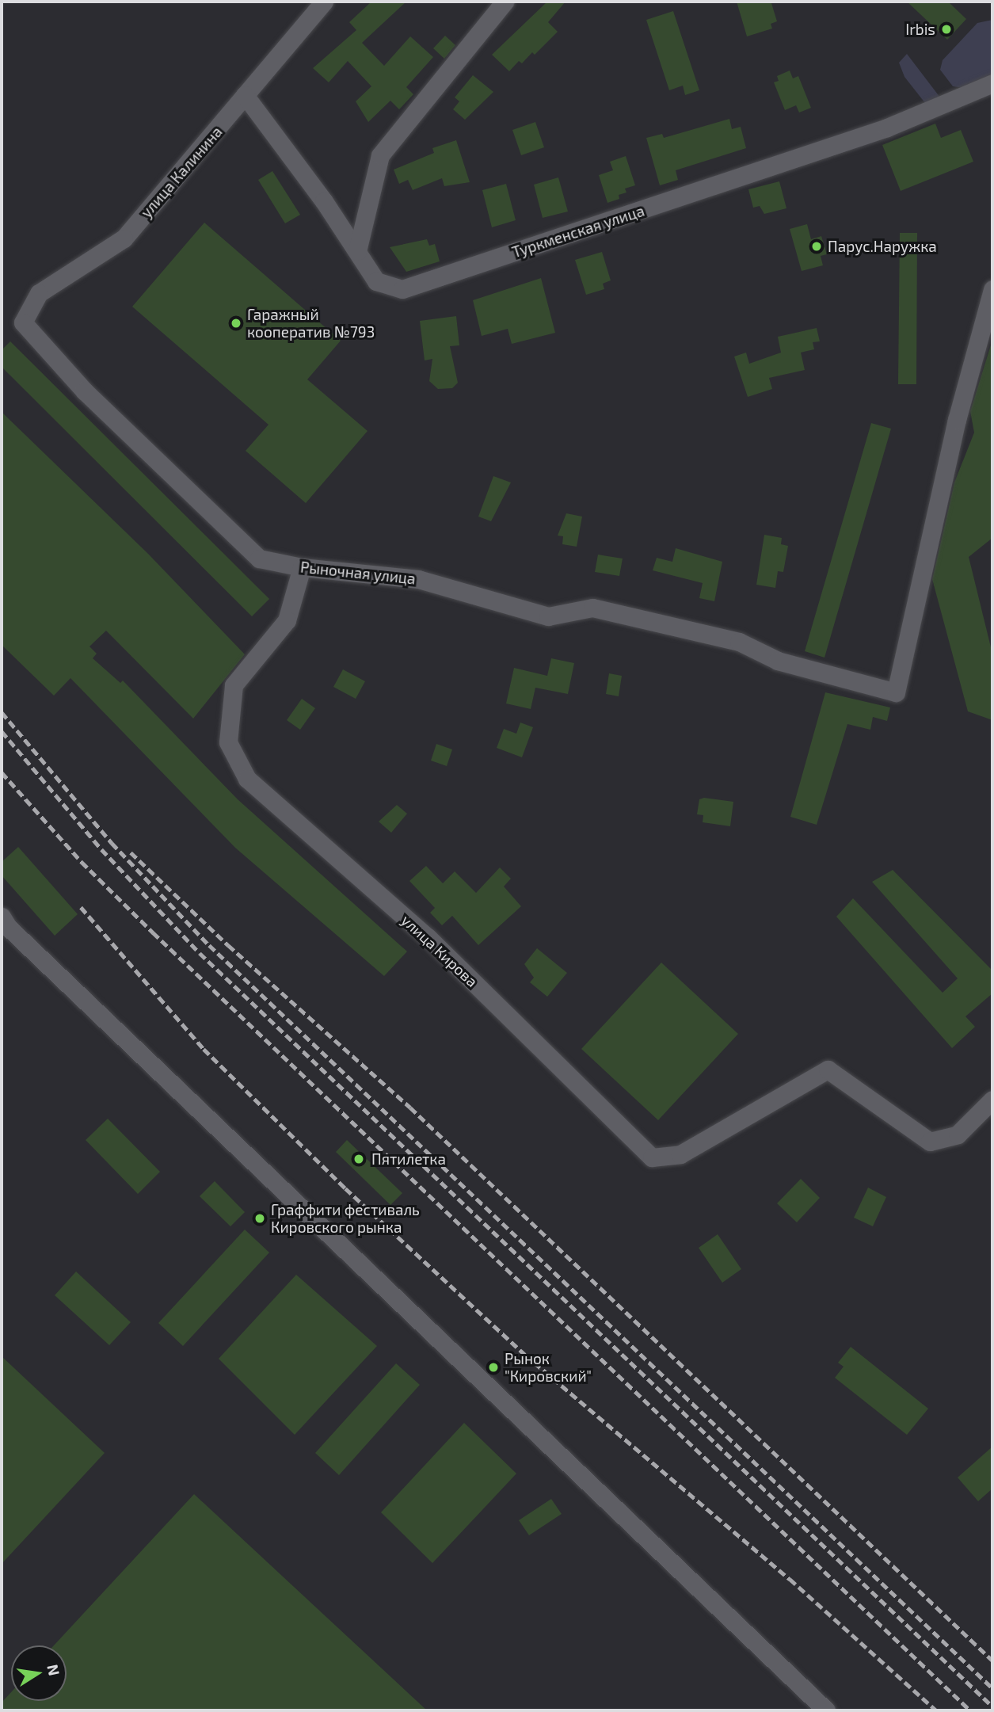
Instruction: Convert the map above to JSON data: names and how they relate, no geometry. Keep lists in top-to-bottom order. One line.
{"streets":{"street":["улица Калинина","Туркменская улица","Рыночная улица","улица Кирова"]},"crossings":[["улица Калинина","Туркменская улица"],["улица Калинина","Рыночная улица"],["Рыночная улица","улица Кирова"]],"places":["Irbis","Парус.Наружка","Гаражный кооператив №793","Пятилетка","Граффити фестиваль Кировского рынка","Рынок \"Кировский\""],"north":"right"}
